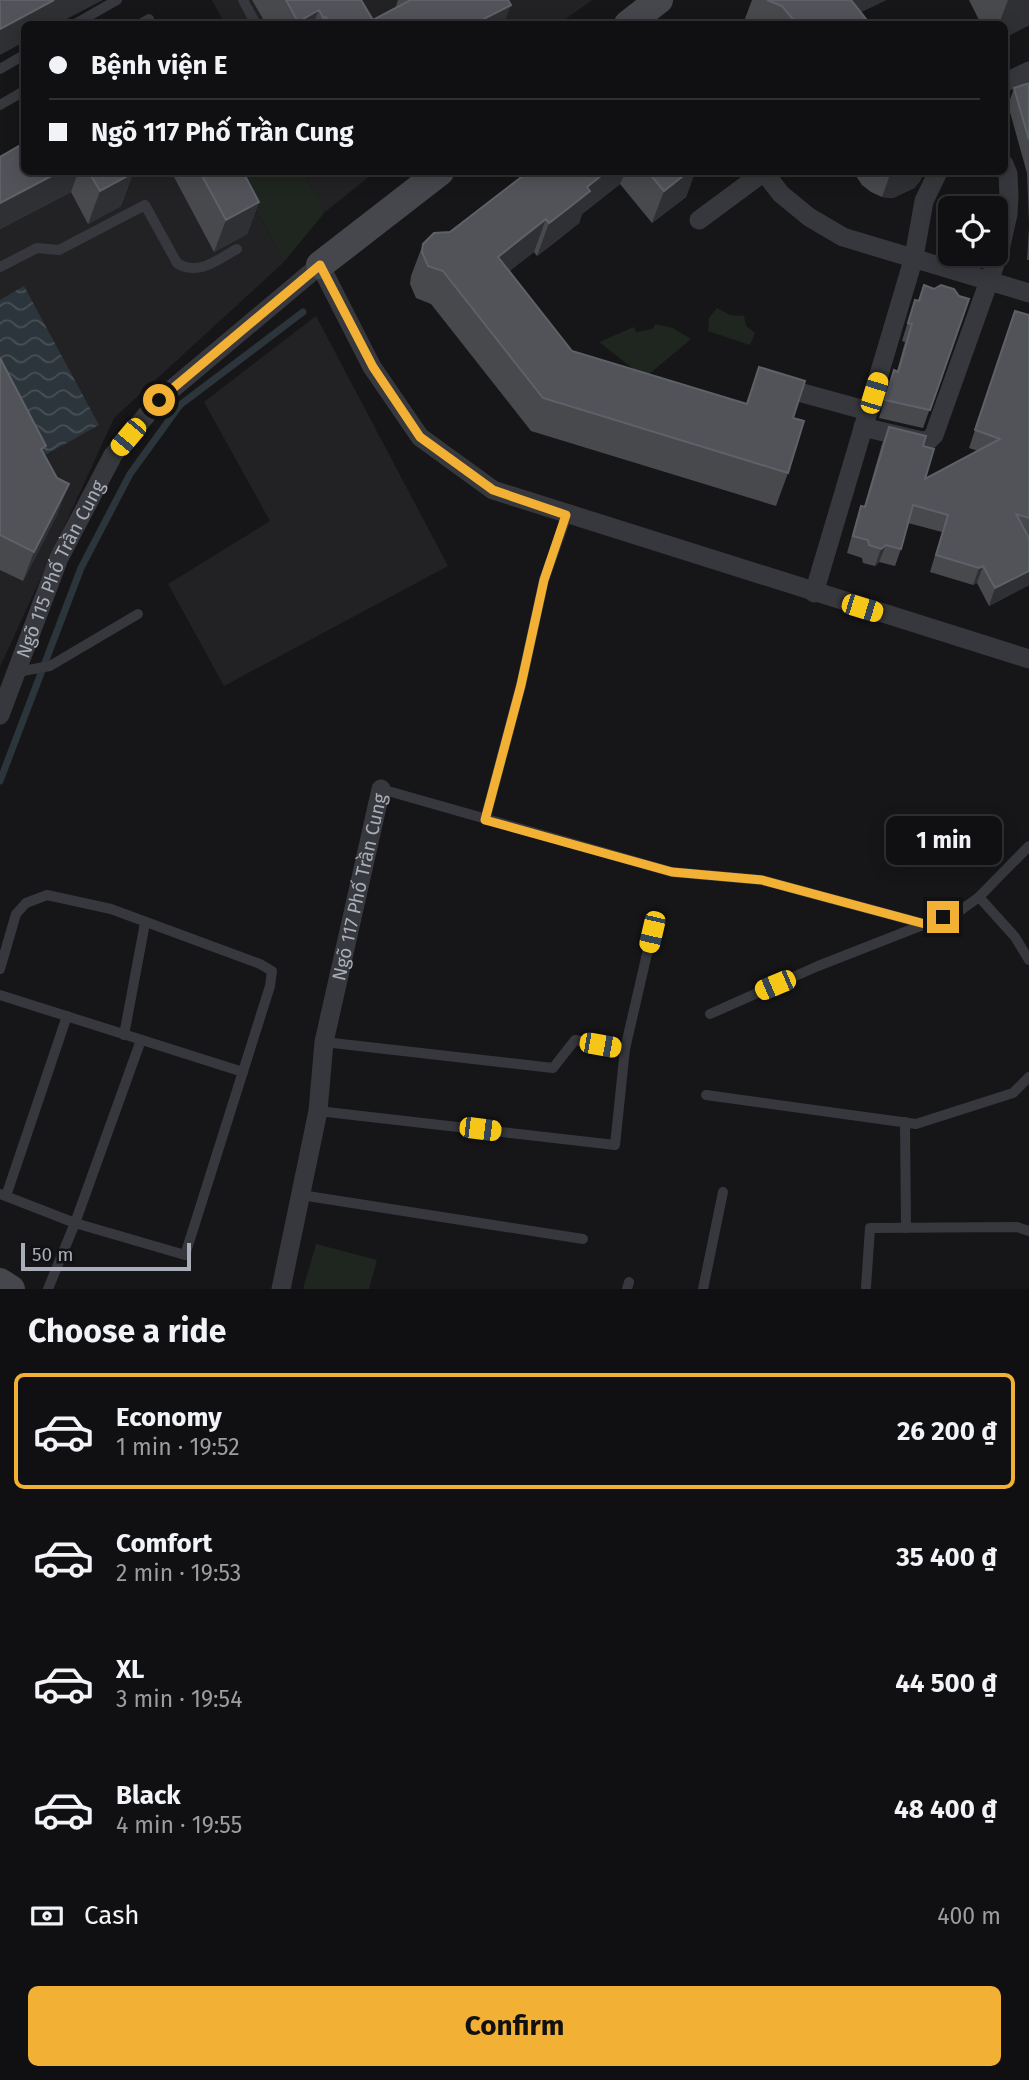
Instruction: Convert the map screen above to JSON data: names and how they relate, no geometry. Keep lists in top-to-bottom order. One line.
{"streets":{"street":["Ngõ 115 Phố Trần Cung","Ngõ 117 Phố Trần Cung"]},"scale_bar":"50 m","page":{"banner":["Bệnh viện E","Ngõ 117 Phố Trần Cung"],"bubble":"1 min","scale":"50 m","heading":"Choose a ride","list":[{"name":"Economy","note":"1 min · 19:52","value":"26 200 ₫"},{"name":"Comfort","note":"2 min · 19:53","value":"35 400 ₫"},{"name":"XL","note":"3 min · 19:54","value":"44 500 ₫"},{"name":"Black","note":"4 min · 19:55","value":"48 400 ₫"}],"pay":["Cash","400 m"],"buttons":"Confirm"}}
